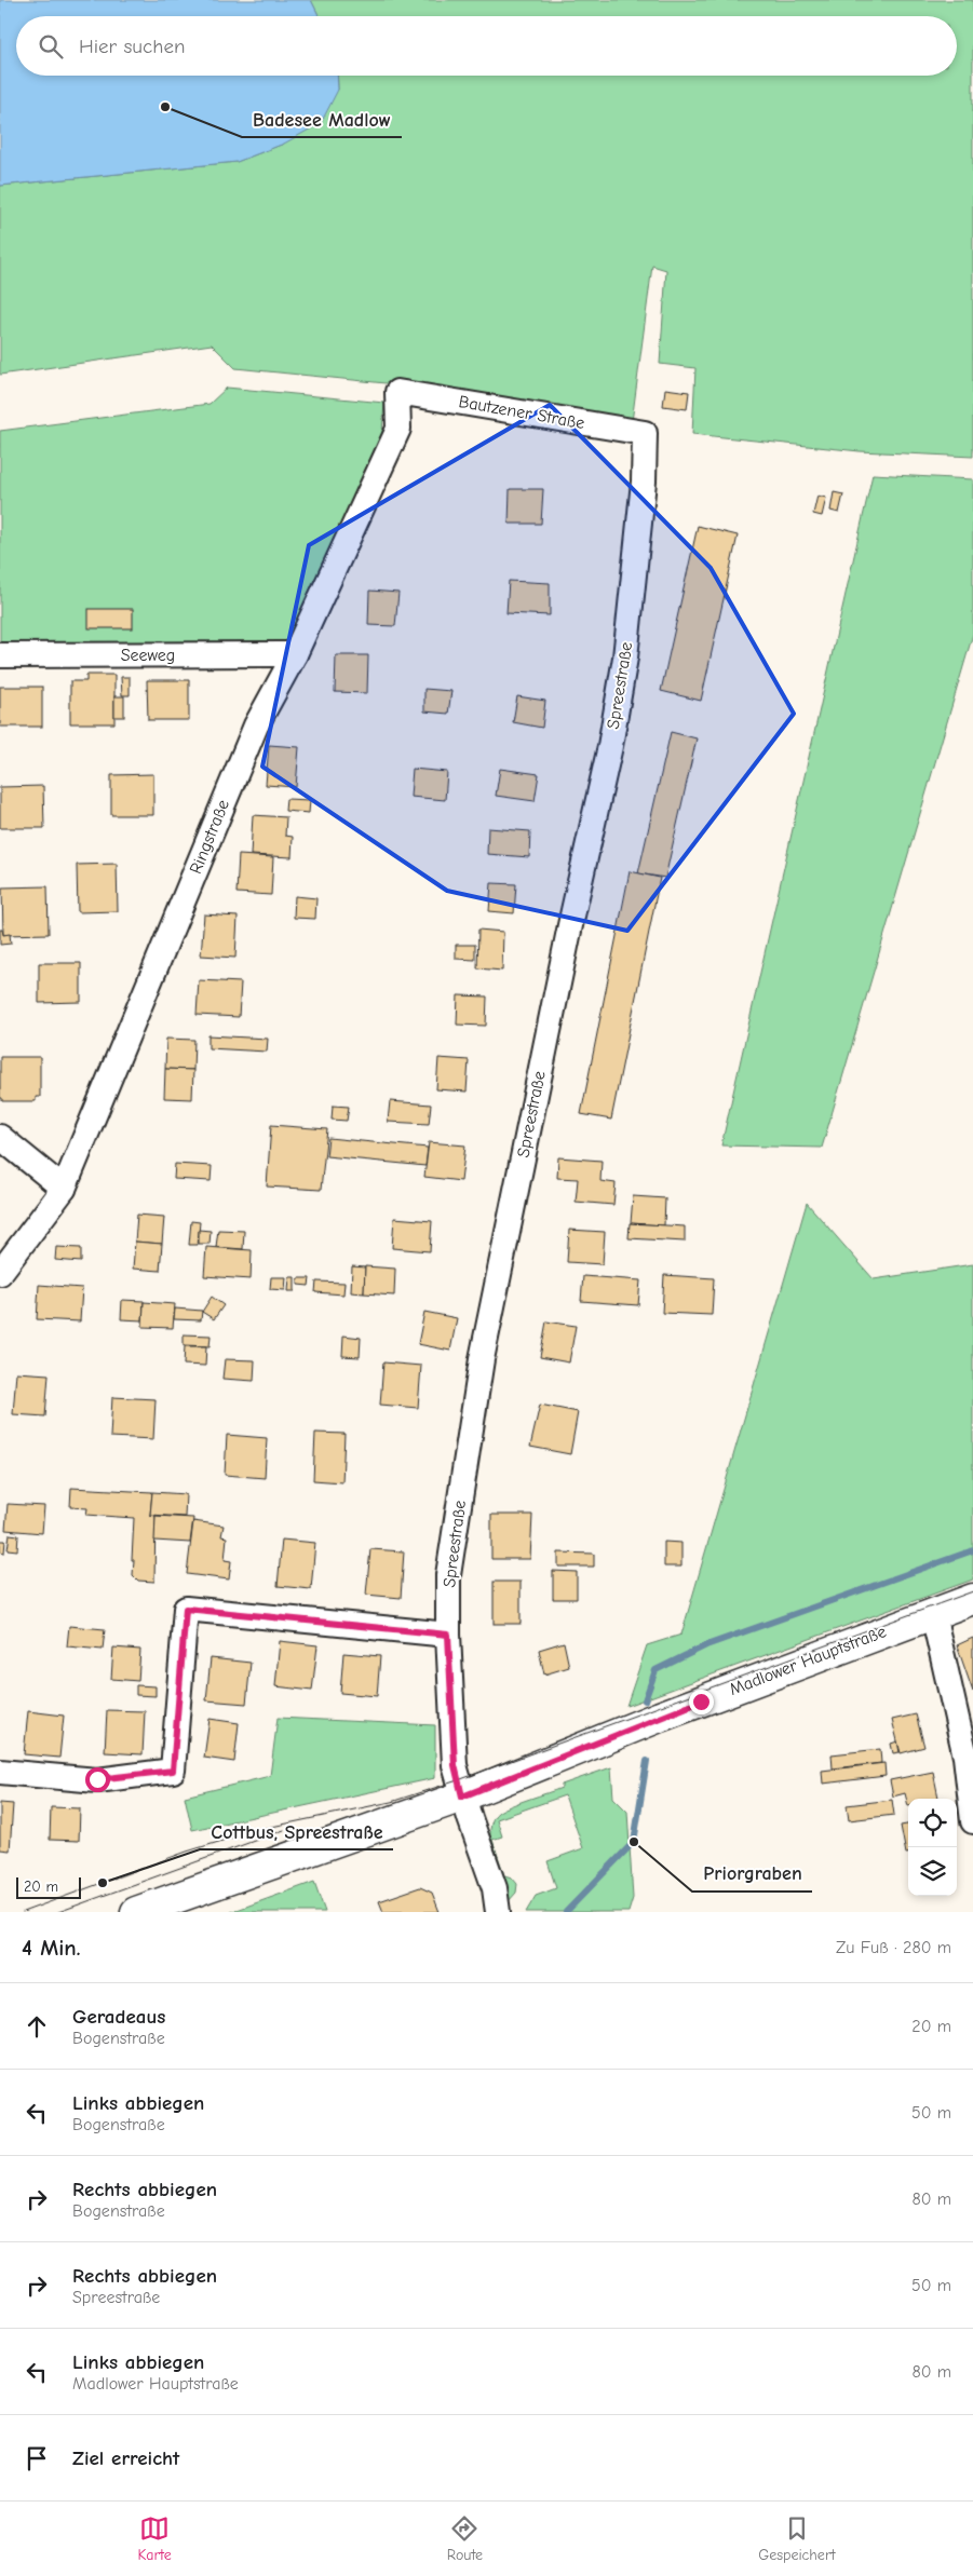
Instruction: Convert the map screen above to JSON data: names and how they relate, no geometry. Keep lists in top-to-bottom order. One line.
{"streets":{"main road":["Madlower Hauptstraße"],"street":["Bautzener Straße","Seeweg","Spreestraße","Ringstraße"]},"crossings":[["Bautzener Straße","Spreestraße"],["Bautzener Straße","Ringstraße"],["Seeweg","Ringstraße"],["Spreestraße","Madlower Hauptstraße"]],"places":["Badesee Madlow","Priorgraben","Cottbus, Spreestraße"],"scale_bar":"20 m","page":{"search":"Hier suchen","scale":"20 m","heading":["4 Min.","Zu Fuß · 280 m"],"list":[["Geradeaus","Bogenstraße","20 m"],["Links abbiegen","Bogenstraße","50 m"],["Rechts abbiegen","Bogenstraße","80 m"],["Rechts abbiegen","Spreestraße","50 m"],["Links abbiegen","Madlower Hauptstraße","80 m"],"Ziel erreicht"],"nav":["Karte","Route","Gespeichert"]}}
